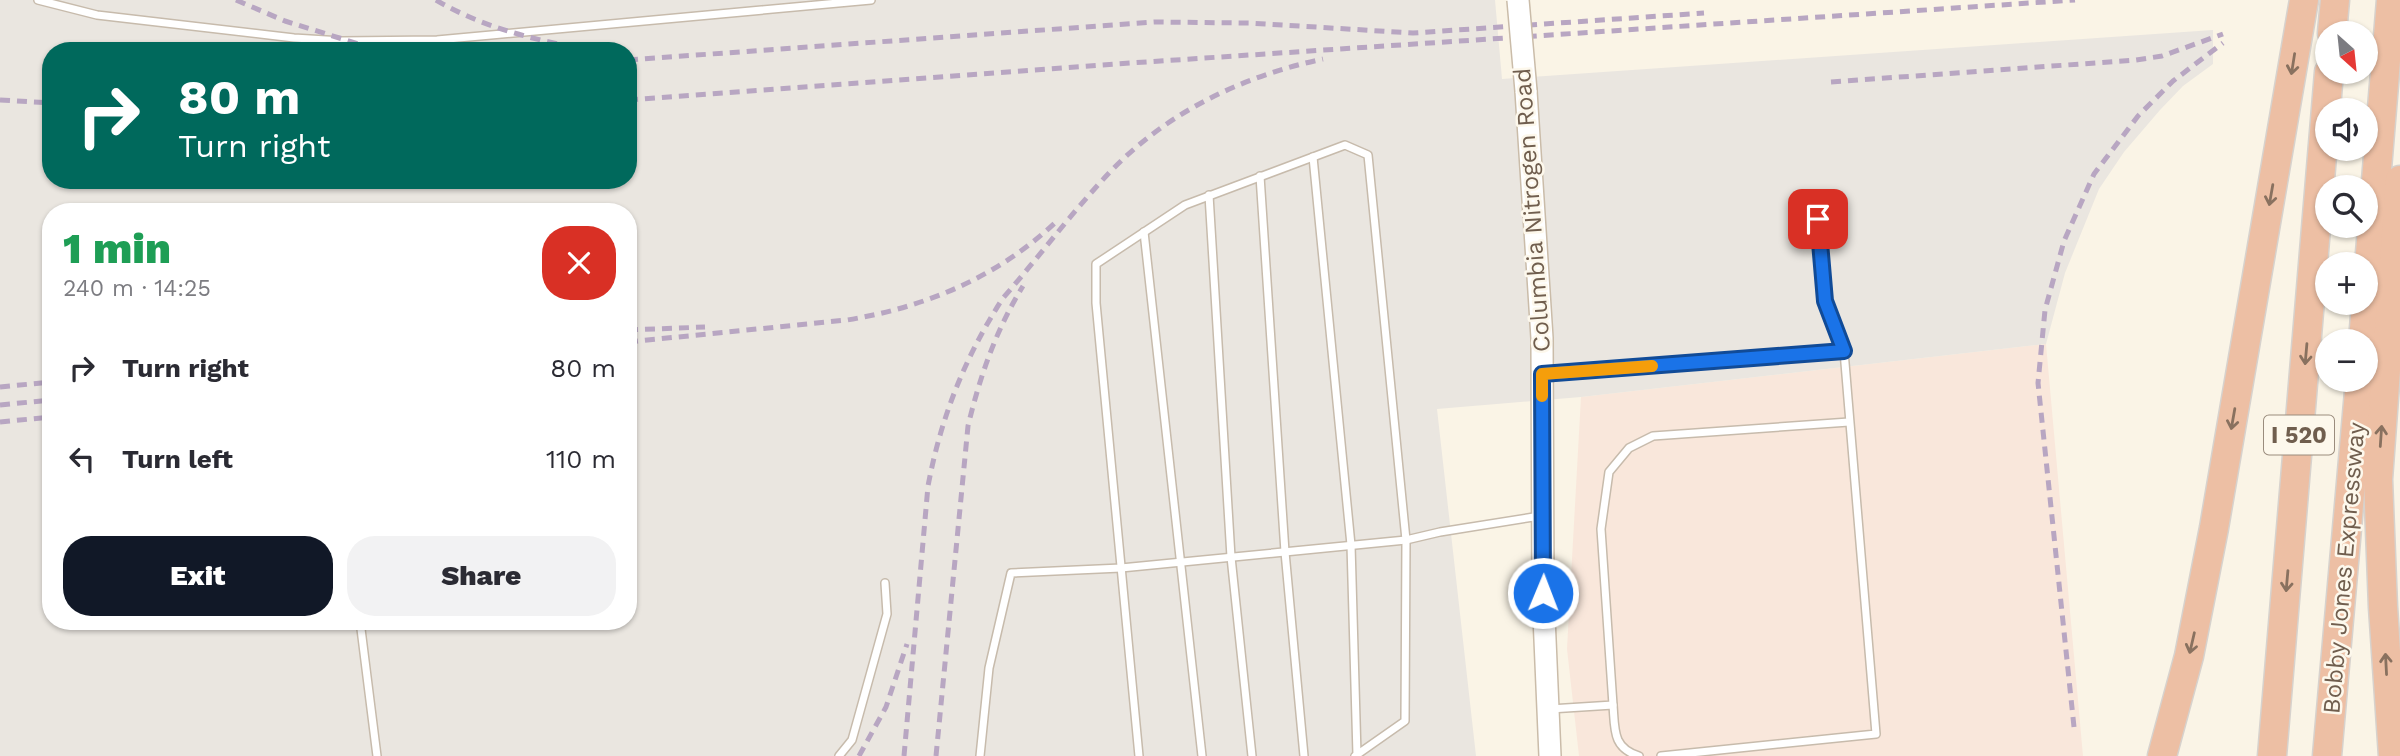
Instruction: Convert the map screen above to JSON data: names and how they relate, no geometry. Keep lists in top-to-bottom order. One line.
{"streets":{"highway":["I 520","Bobby Jones Expressway"],"street":["Columbia Nitrogen Road"]},"north":"bottom right","page":{"map_buttons":["+","−"],"turn":["80 m","Turn right"],"heading":["1 min","240 m · 14:25"],"list":[{"name":"Turn right","value":"80 m"},{"name":"Turn left","value":"110 m"}],"buttons":["Exit","Share"]}}
